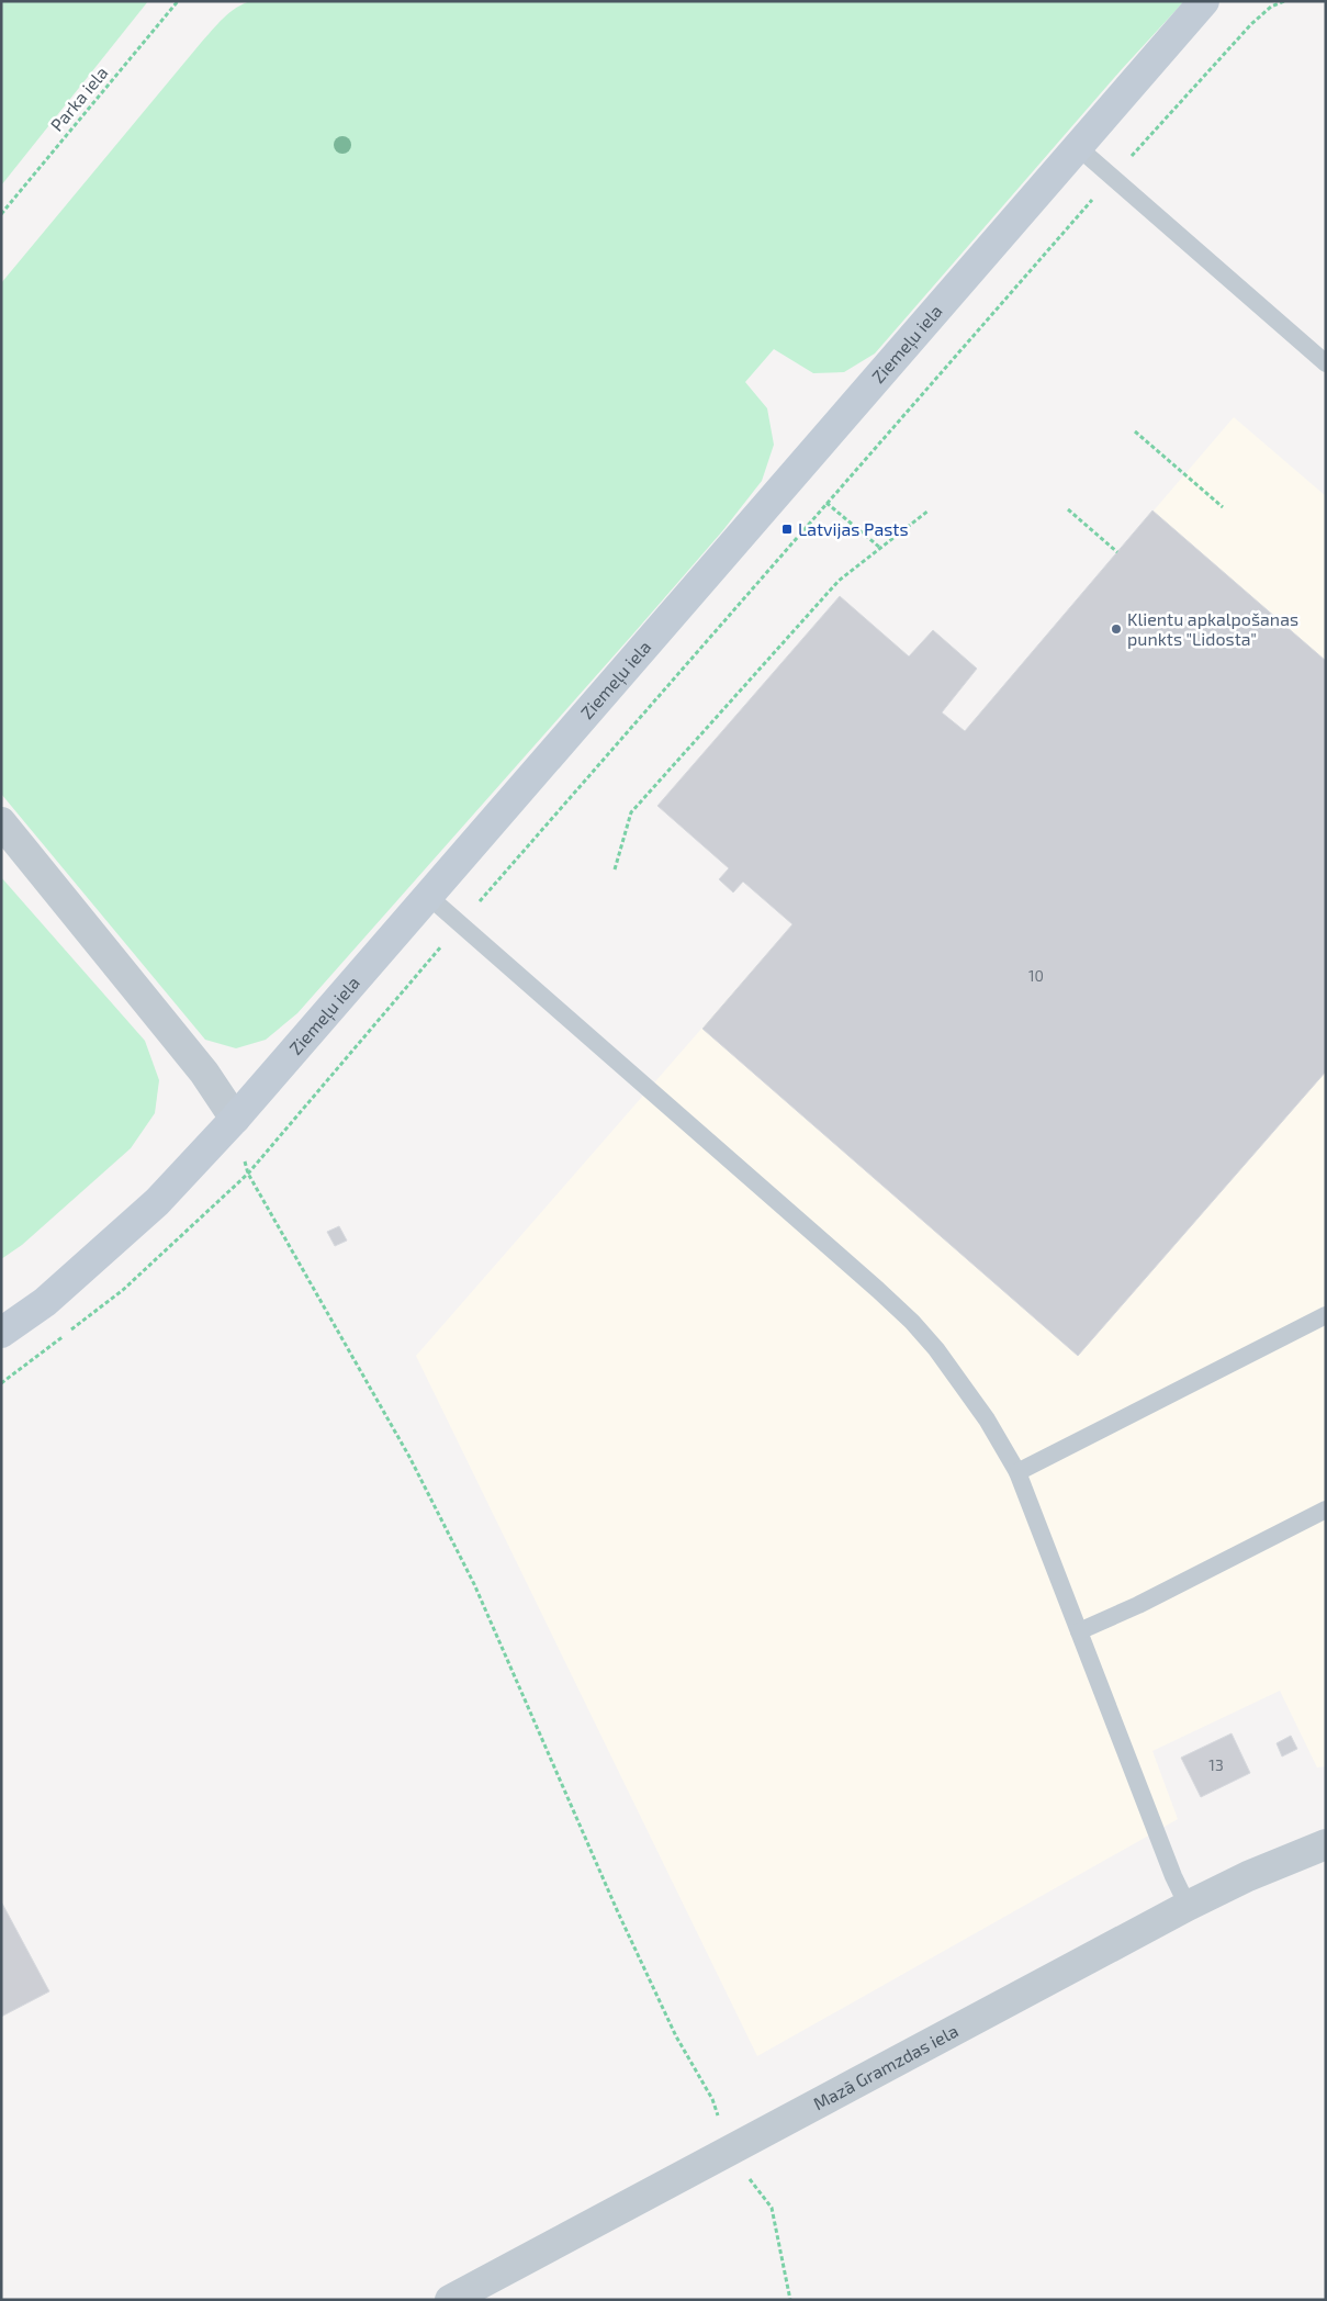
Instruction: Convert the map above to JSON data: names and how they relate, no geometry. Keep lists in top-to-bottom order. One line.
{"streets":{"street":["Ziemeļu iela","Mazā Gramzdas iela"],"path":["Parka iela"]},"places":{"transit":["Latvijas Pasts"],"other":["Klientu apkalpošanas punkts \"Lidosta\""]},"house_numbers":["10","13"]}
